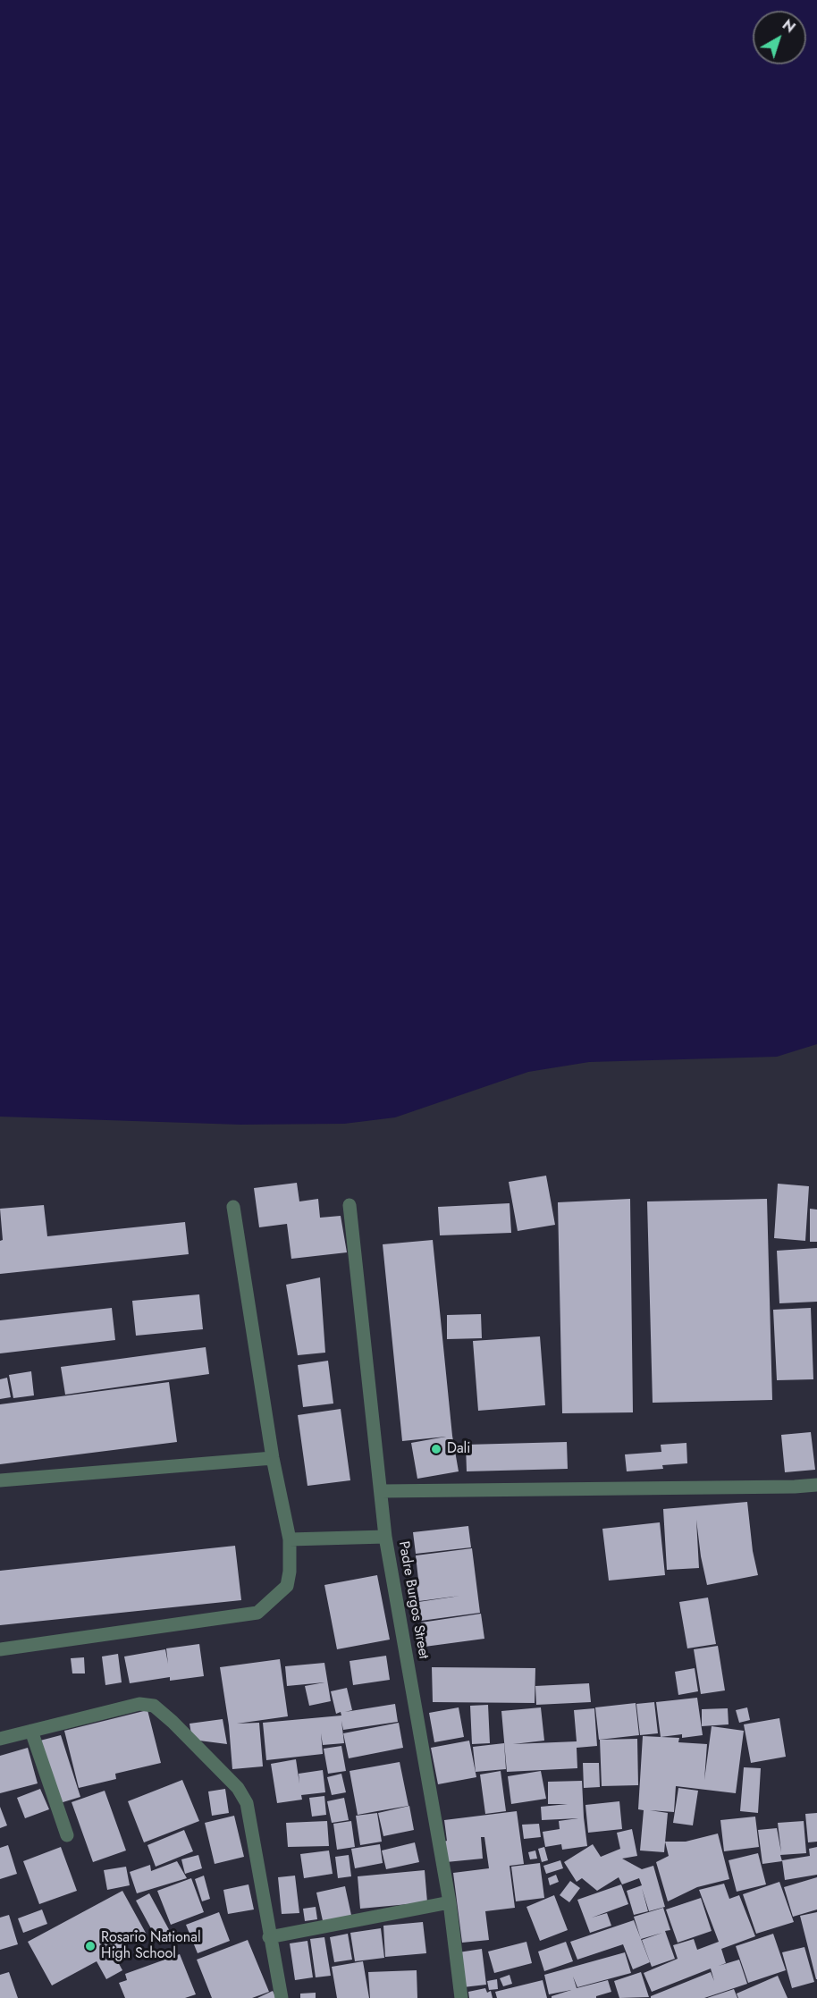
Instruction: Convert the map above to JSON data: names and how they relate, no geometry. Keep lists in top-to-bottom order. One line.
{"streets":{"street":["Padre Burgos Street"]},"places":["Dali","Rosario National High School"],"north":"top right"}
